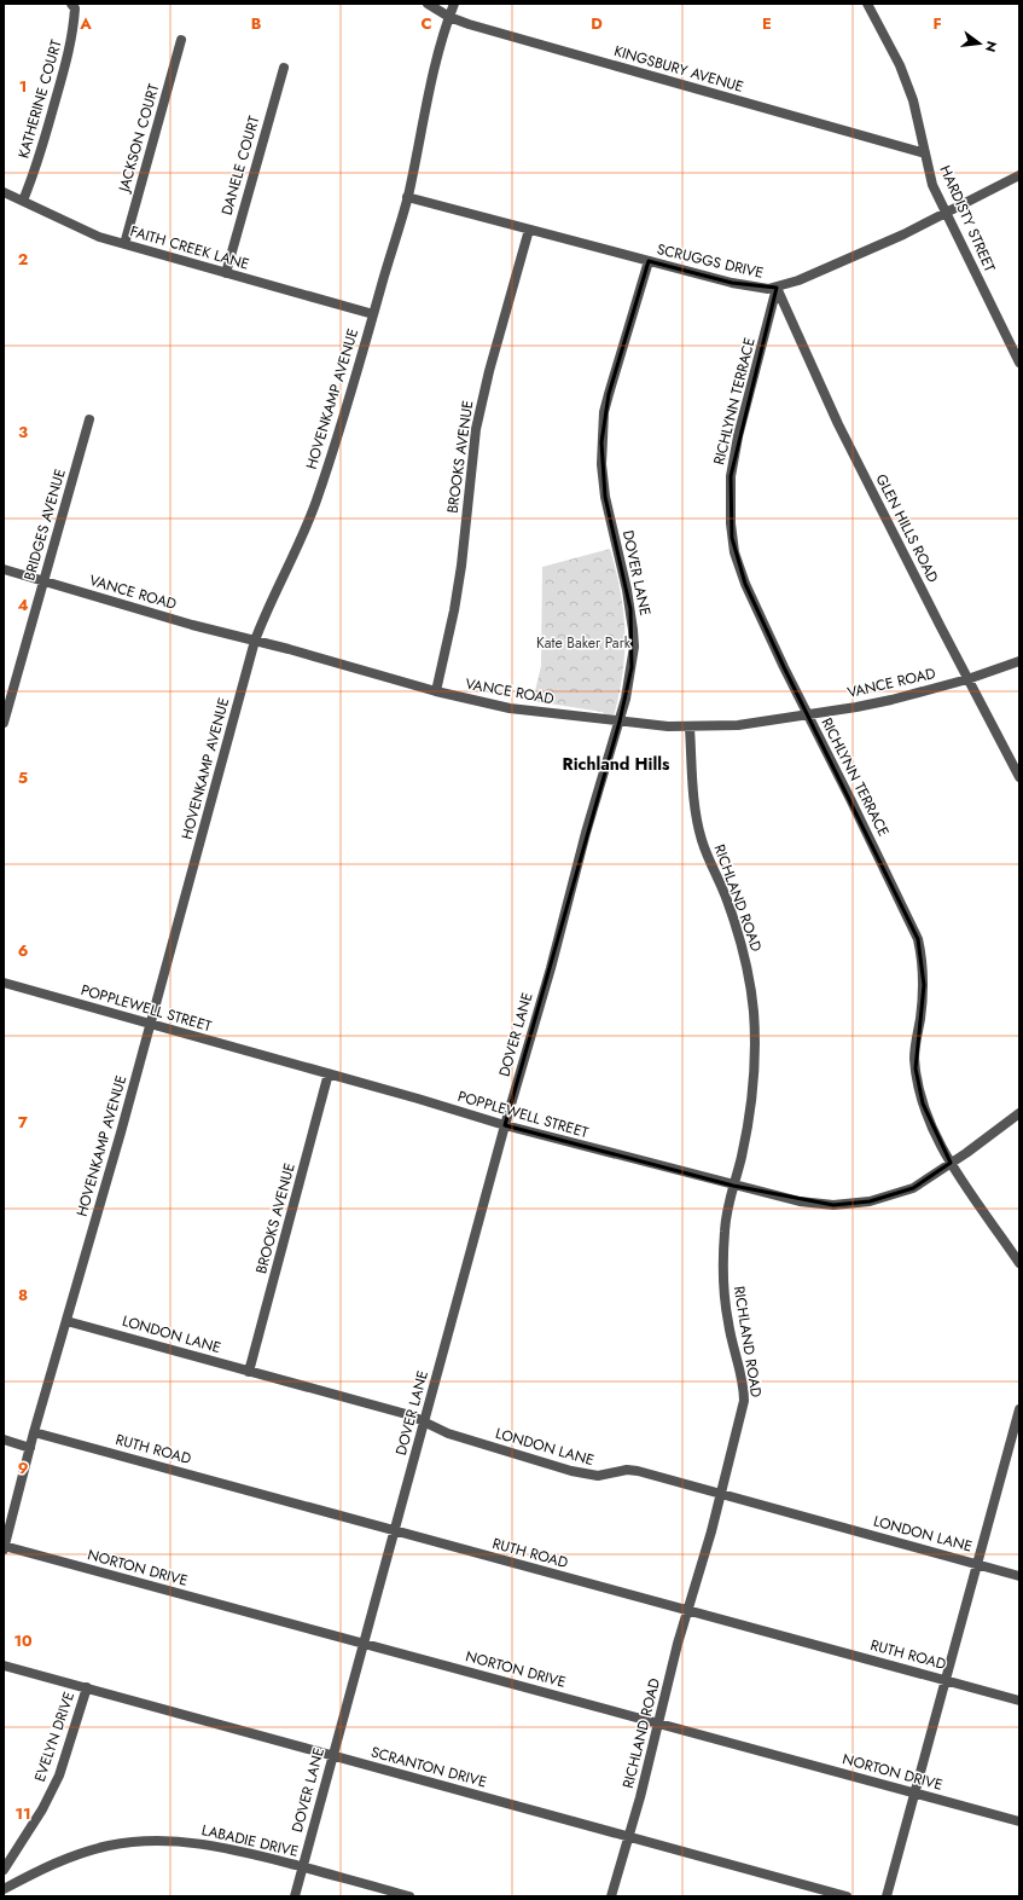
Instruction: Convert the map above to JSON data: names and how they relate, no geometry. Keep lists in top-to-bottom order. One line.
{"streets":{"street":["KINGSBURY AVENUE","KATHERINE COURT","JACKSON COURT","DANELE COURT","HARDISTY STREET","FAITH CREEK LANE","SCRUGGS DRIVE","HOVENKAMP AVENUE","RICHLYNN TERRACE","BROOKS AVENUE","BRIDGES AVENUE","GLEN HILLS ROAD","DOVER LANE","VANCE ROAD","RICHLAND ROAD","POPPLEWELL STREET","LONDON LANE","RUTH ROAD","NORTON DRIVE","EVELYN DRIVE","SCRANTON DRIVE","LABADIE DRIVE"]},"crossings":[["KINGSBURY AVENUE","HARDISTY STREET"],["KINGSBURY AVENUE","HOVENKAMP AVENUE"],["KATHERINE COURT","FAITH CREEK LANE"],["JACKSON COURT","FAITH CREEK LANE"],["DANELE COURT","FAITH CREEK LANE"],["HARDISTY STREET","SCRUGGS DRIVE"],["FAITH CREEK LANE","HOVENKAMP AVENUE"],["SCRUGGS DRIVE","HOVENKAMP AVENUE"],["SCRUGGS DRIVE","RICHLYNN TERRACE"],["SCRUGGS DRIVE","BROOKS AVENUE"],["SCRUGGS DRIVE","GLEN HILLS ROAD"],["SCRUGGS DRIVE","DOVER LANE"],["HOVENKAMP AVENUE","VANCE ROAD"],["HOVENKAMP AVENUE","POPPLEWELL STREET"],["HOVENKAMP AVENUE","LONDON LANE"],["HOVENKAMP AVENUE","RUTH ROAD"],["HOVENKAMP AVENUE","NORTON DRIVE"],["RICHLYNN TERRACE","GLEN HILLS ROAD"],["RICHLYNN TERRACE","VANCE ROAD"],["RICHLYNN TERRACE","POPPLEWELL STREET"],["BROOKS AVENUE","VANCE ROAD"],["BROOKS AVENUE","POPPLEWELL STREET"],["BROOKS AVENUE","LONDON LANE"],["BRIDGES AVENUE","VANCE ROAD"],["GLEN HILLS ROAD","VANCE ROAD"],["DOVER LANE","VANCE ROAD"],["DOVER LANE","POPPLEWELL STREET"],["DOVER LANE","LONDON LANE"],["DOVER LANE","RUTH ROAD"],["DOVER LANE","NORTON DRIVE"],["DOVER LANE","SCRANTON DRIVE"],["DOVER LANE","LABADIE DRIVE"],["VANCE ROAD","RICHLAND ROAD"],["RICHLAND ROAD","POPPLEWELL STREET"],["RICHLAND ROAD","LONDON LANE"],["RICHLAND ROAD","RUTH ROAD"],["RICHLAND ROAD","NORTON DRIVE"],["RICHLAND ROAD","SCRANTON DRIVE"],["EVELYN DRIVE","SCRANTON DRIVE"]],"districts":["Richland Hills"],"parks":["Kate Baker Park"],"north":"right","grid":{"columns":["A","B","C","D","E","F"],"rows":["1","2","3","4","5","6","7","8","9","10","11"]}}
